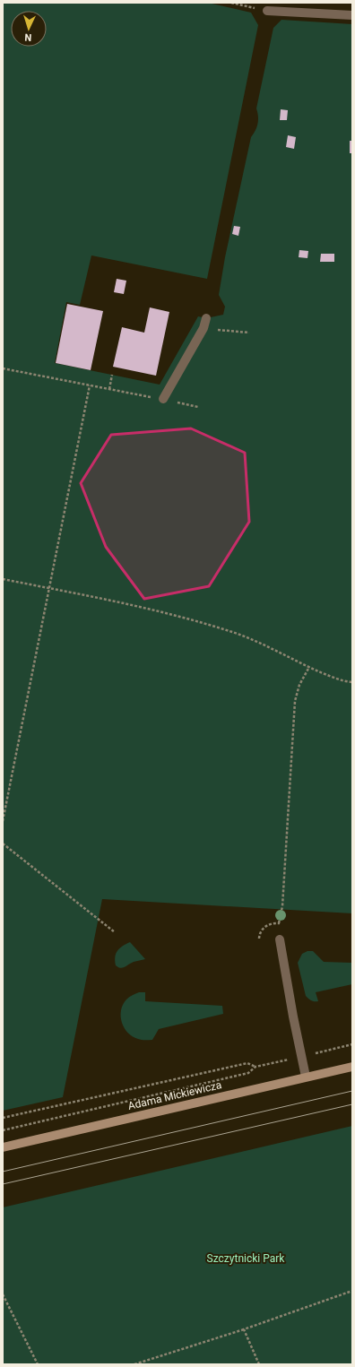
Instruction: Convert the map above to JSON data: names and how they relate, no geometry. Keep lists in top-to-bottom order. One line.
{"streets":{"main road":["Adama Mickiewicza"]},"parks":["Szczytnicki Park"],"north":"bottom"}
